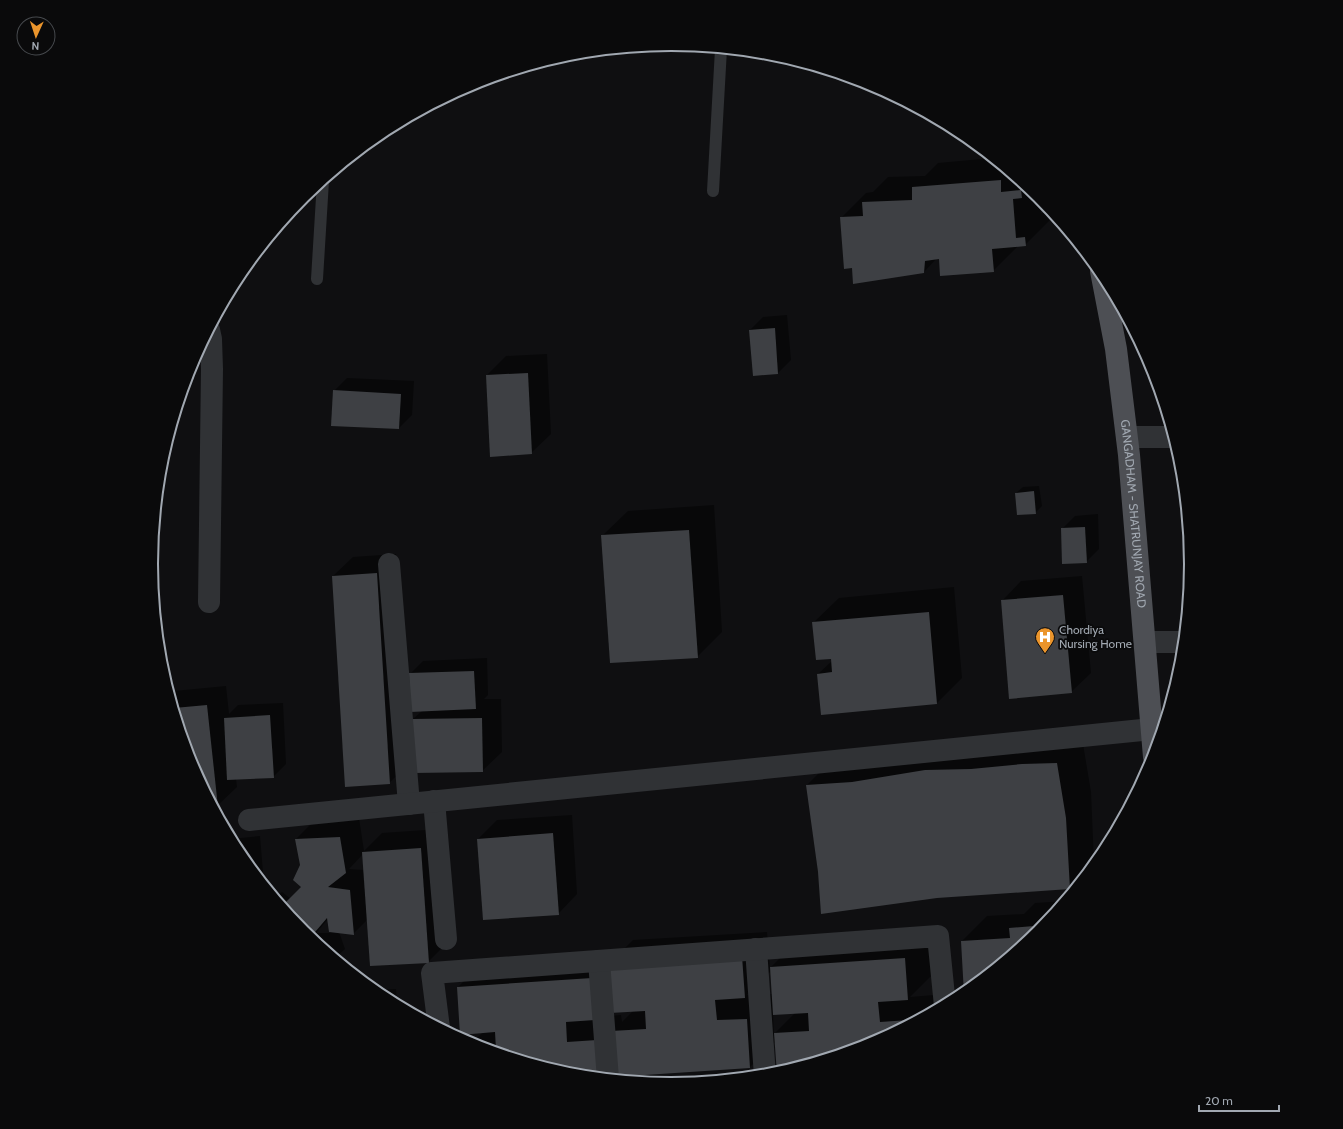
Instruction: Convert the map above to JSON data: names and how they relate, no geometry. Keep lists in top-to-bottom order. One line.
{"streets":{"main road":["GANGADHAM - SHATRUNJAY ROAD"]},"places":{"hospital":["Chordiya Nursing Home"]},"scale_bar":"20 m","north":"bottom"}
